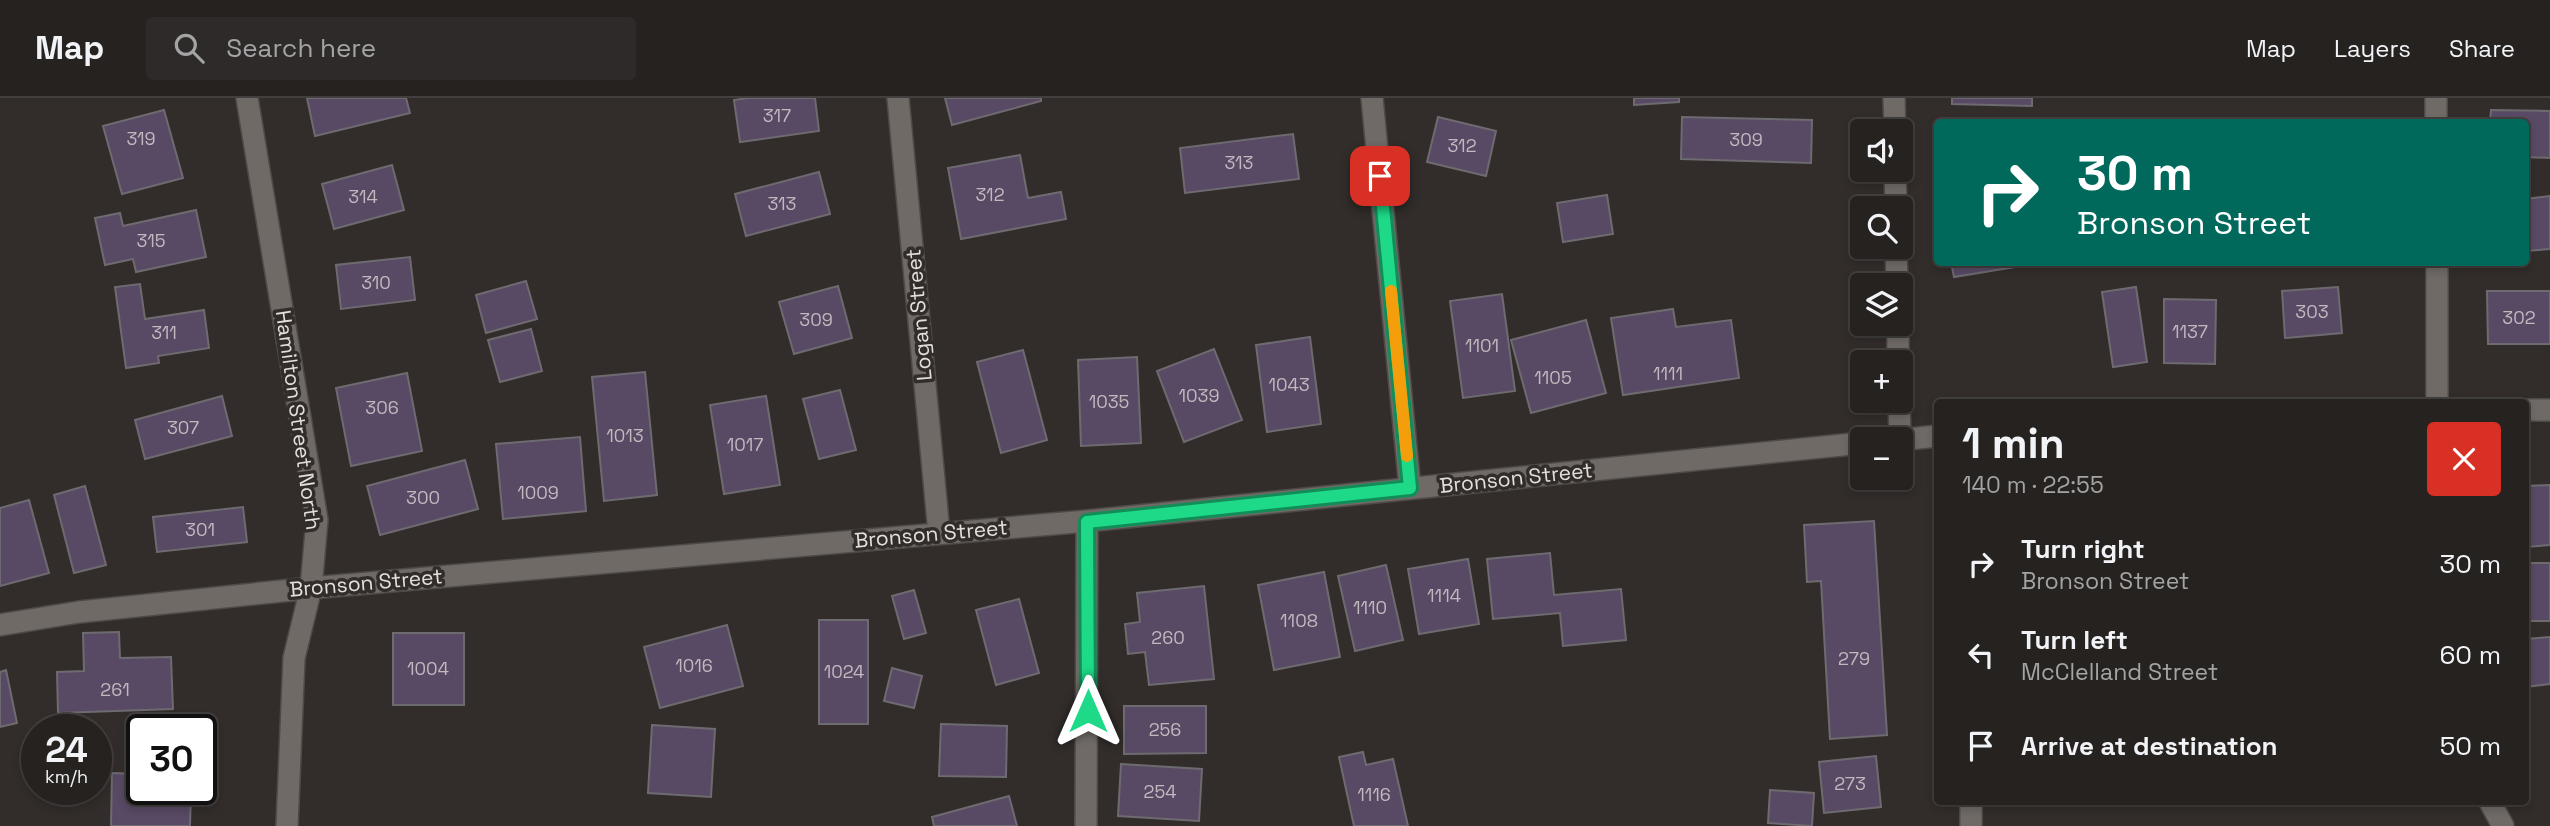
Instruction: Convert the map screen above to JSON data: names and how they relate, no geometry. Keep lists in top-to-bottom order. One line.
{"streets":{"street":["Logan Street","Hamilton Street North","Bronson Street"]},"crossings":[["Logan Street","Bronson Street"],["Hamilton Street North","Bronson Street"]],"house_numbers":["317","319","309","312","313","312","314","313","315","310","303","302","309","1137","311","1101","1111","1105","1043","1039","1035","306","307","1013","1017","1009","300","301","1114","1110","1108","260","279","1016","1004","1024","261","256","273","254","1116"],"page":{"header":"Map","search":"Search here","nav":["Map","Layers","Share"],"map_buttons":["+","−"],"turn":["30 m","Bronson Street"],"heading":["1 min","140 m · 22:55"],"list":[{"name":"Turn right","note":"Bronson Street","value":"30 m"},{"name":"Turn left","note":"McClelland Street","value":"60 m"},{"name":"Arrive at destination","value":"50 m"}],"speed":"24 km/h","limit":"30"}}
